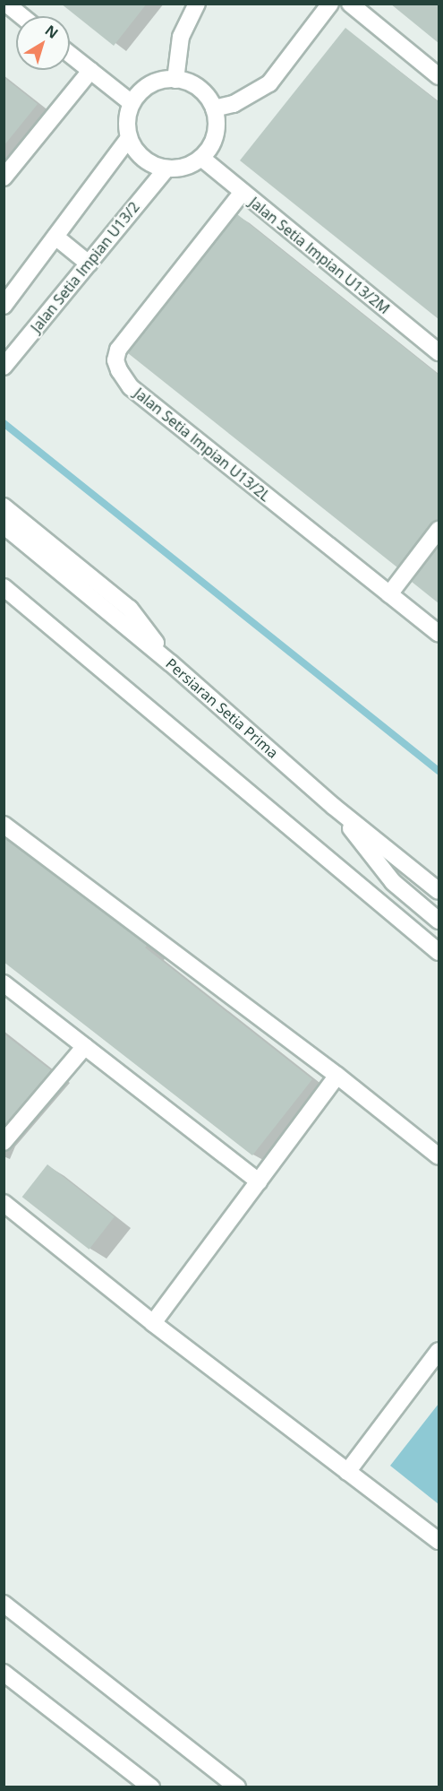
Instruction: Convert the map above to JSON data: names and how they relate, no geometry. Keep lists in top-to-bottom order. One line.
{"streets":{"street":["Jalan Setia Impian U13/2M","Jalan Setia Impian U13/2","Jalan Setia Impian U13/2L","Persiaran Setia Prima"]},"crossings":[["Jalan Setia Impian U13/2M","Jalan Setia Impian U13/2"],["Jalan Setia Impian U13/2M","Jalan Setia Impian U13/2L"]],"north":"top right"}
